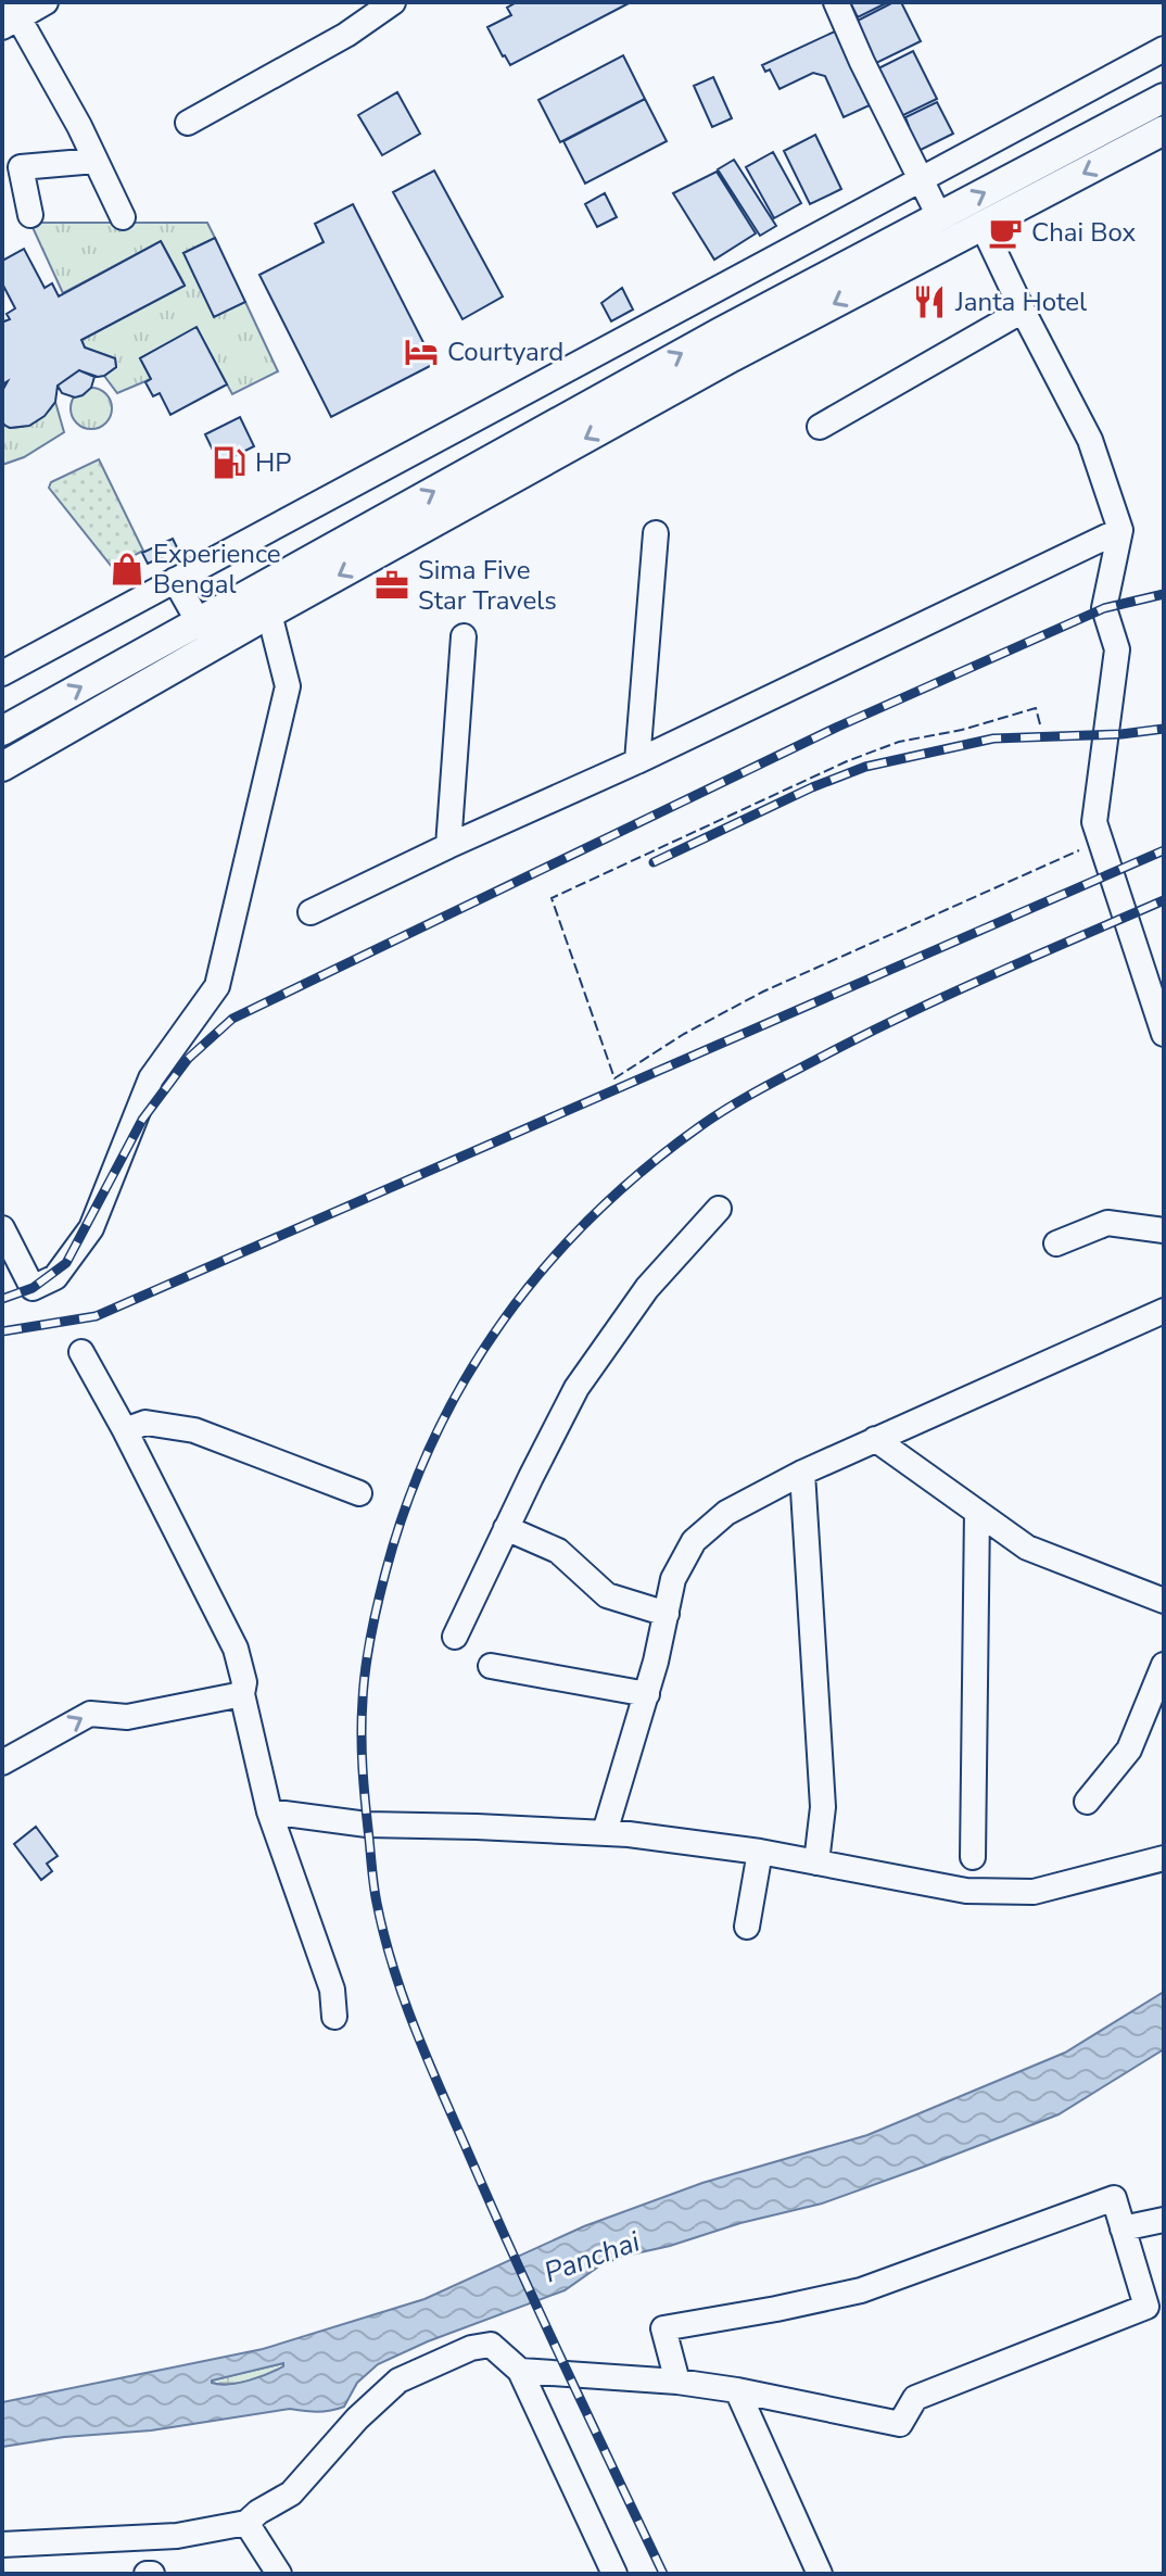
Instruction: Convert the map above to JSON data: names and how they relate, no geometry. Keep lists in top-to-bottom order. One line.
{"water":["Panchai"],"places":{"cafe":["Chai Box"],"restaurant":["Janta Hotel"],"hotel":["Courtyard"],"fuel station":["HP"],"shop":["Experience Bengal"],"office":["Sima Five Star Travels"]}}
